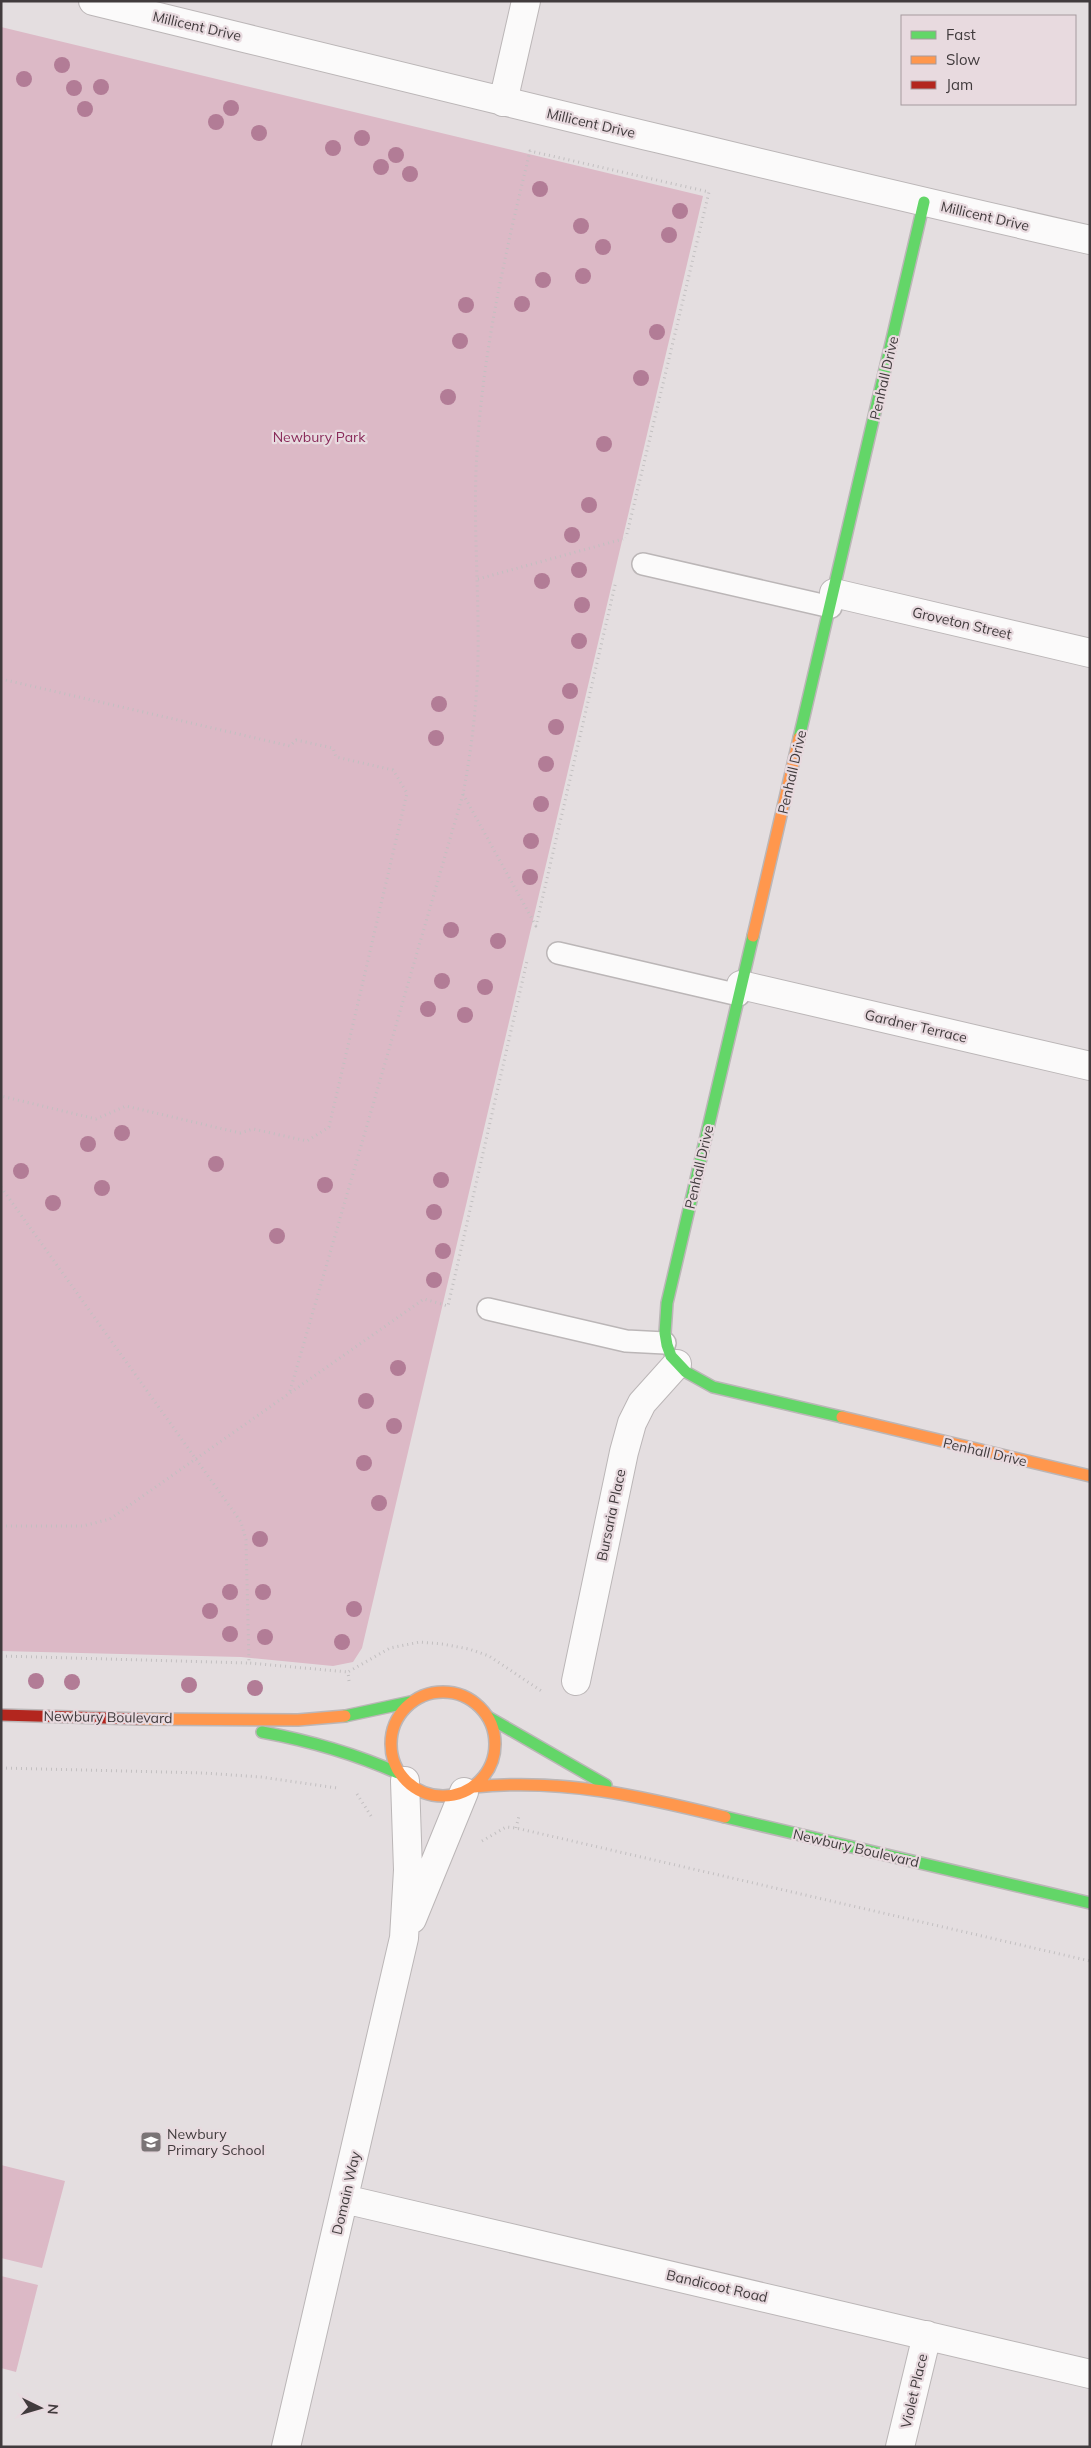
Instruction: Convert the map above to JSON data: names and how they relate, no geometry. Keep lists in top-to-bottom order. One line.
{"streets":{"street":["Millicent Drive","Penhall Drive","Groveton Street","Gardner Terrace","Bursaria Place","Newbury Boulevard","Domain Way","Bandicoot Road","Violet Place"]},"crossings":[["Millicent Drive","Penhall Drive"],["Penhall Drive","Groveton Street"],["Penhall Drive","Gardner Terrace"],["Penhall Drive","Bursaria Place"],["Newbury Boulevard","Domain Way"],["Domain Way","Bandicoot Road"],["Bandicoot Road","Violet Place"]],"parks":["Newbury Park"],"places":{"school or university":["Newbury Primary School"]},"legend":["Fast","Slow","Jam"],"north":"right"}
